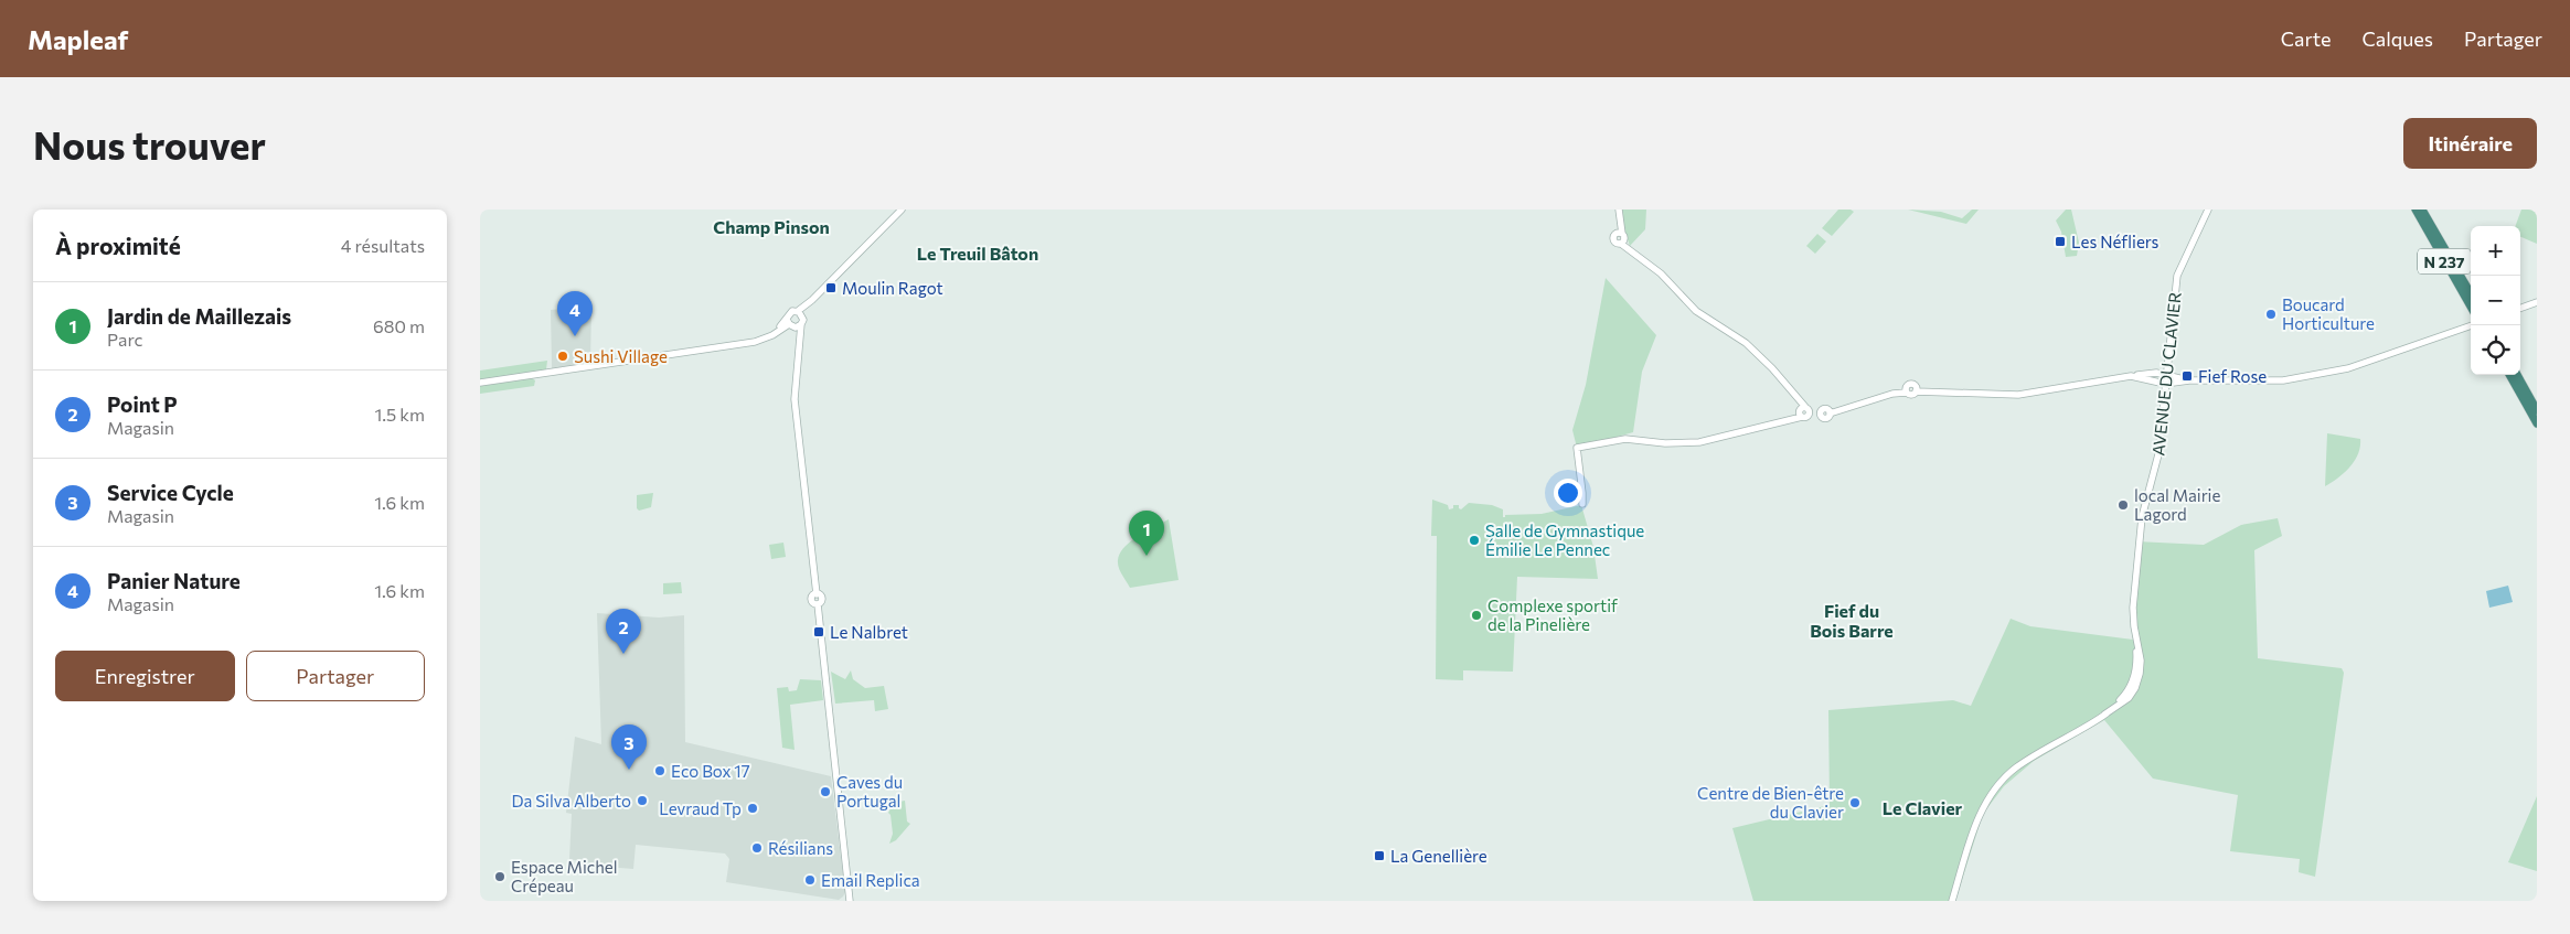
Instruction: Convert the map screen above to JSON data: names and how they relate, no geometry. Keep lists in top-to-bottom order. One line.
{"streets":{"highway":["N 237"],"street":["AVENUE DU CLAVIER"]},"districts":["Champ Pinson","Le Treuil Bâton","Fief du Bois Barre","Le Clavier"],"places":{"transit":["Les Néfliers","Moulin Ragot","Fief Rose","Le Nalbret","La Genellière"],"other":["Boucard Horticulture","Sushi Village","local Mairie Lagord","Salle de Gymnastique Émilie Le Pennec","Complexe sportif de la Pinelière","Eco Box 17","Caves du Portugal","Da Silva Alberto","Centre de Bien-être du Clavier","Levraud Tp","Résilians","Espace Michel Crépeau","Email Replica"]},"page":{"header":"Mapleaf","nav":["Carte","Calques","Partager"],"buttons":["Itinéraire",["Enregistrer","Partager"]],"title":"Nous trouver","heading":["À proximité","4 résultats"],"map_buttons":["+","−"],"list":[{"mark":"1","name":"Jardin de Maillezais","note":"Parc","value":"680 m"},{"mark":"2","name":"Point P","note":"Magasin","value":"1.5 km"},{"mark":"3","name":"Service Cycle","note":"Magasin","value":"1.6 km"},{"mark":"4","name":"Panier Nature","note":"Magasin","value":"1.6 km"}],"pins":["4","1","2","3"]}}
